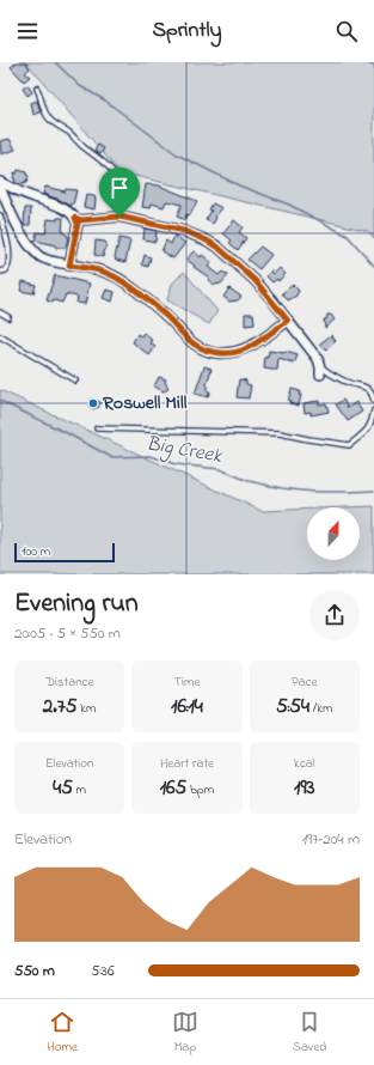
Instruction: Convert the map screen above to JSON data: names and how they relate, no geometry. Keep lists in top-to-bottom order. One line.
{"water":["Big Creek"],"places":["Roswell Mill"],"scale_bar":"100 m","north":"top","page":{"header":"Sprintly","scale":"100 m","heading":["Evening run","20:05 · 5 × 550 m"],"stats":[["Distance","2.75 km"],["Time","16:14"],["Pace","5:54 /km"],["Elevation","45 m"],["Heart rate","165 bpm"],["kcal","193"]],"chart":["Elevation","197–204 m"],"list":[{"name":"550 m","note":"5:36"}],"tabs":["Home","Map","Saved"]}}
